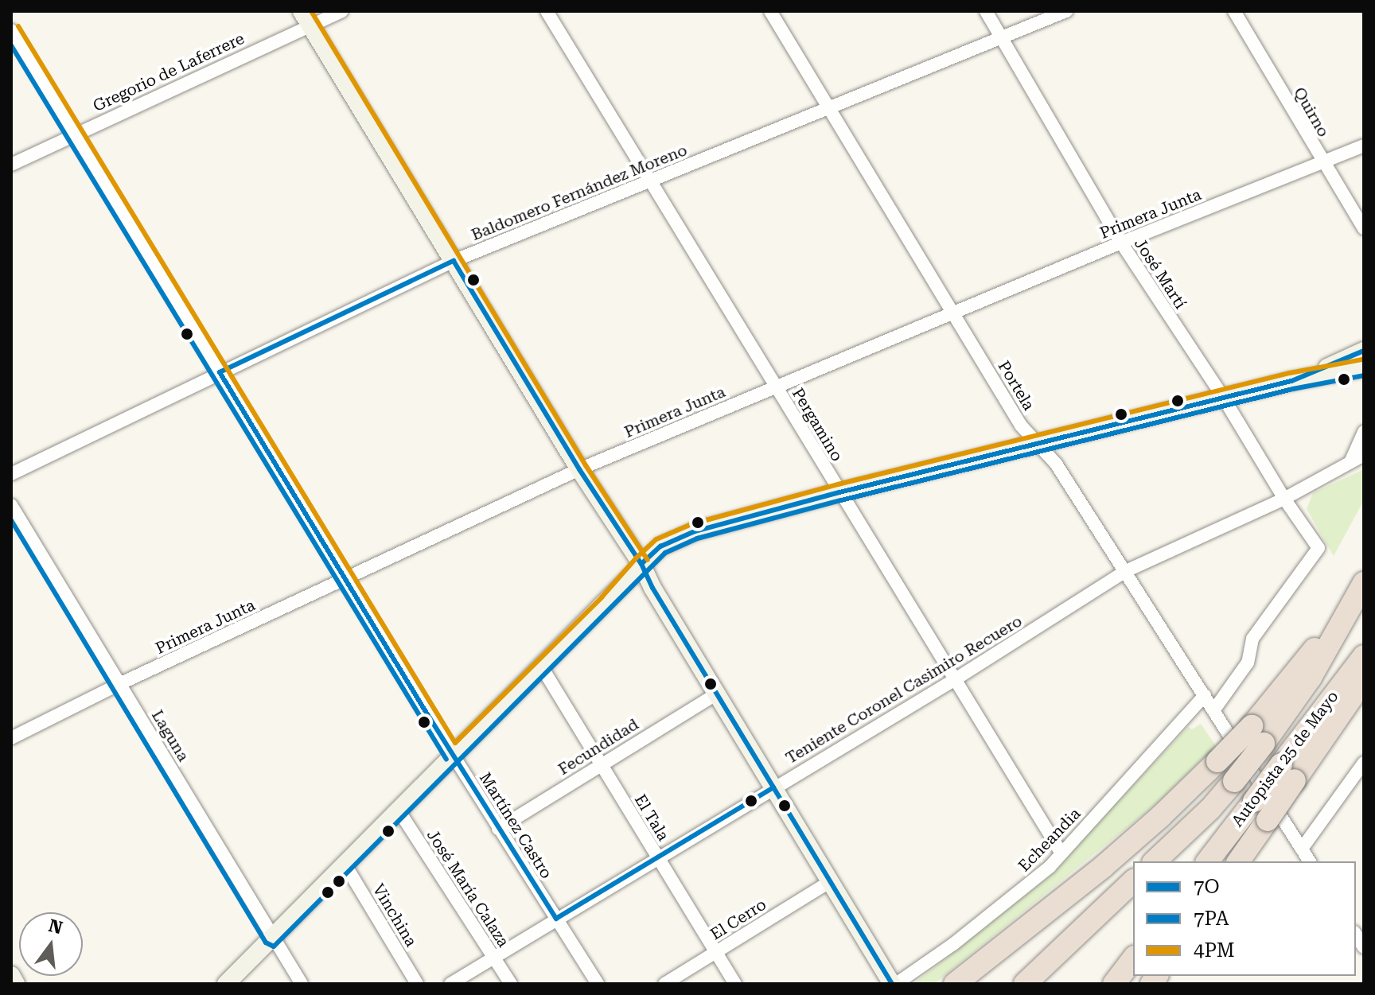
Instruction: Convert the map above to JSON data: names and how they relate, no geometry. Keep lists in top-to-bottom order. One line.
{"streets":{"highway":["Autopista 25 de Mayo"],"street":["Gregorio de Laferrere","Quirno","Baldomero Fernández Moreno","Primera Junta","José Martí","Portela","Pergamino","Teniente Coronel Casimiro Recuero","Laguna","Fecundidad","El Tala","Martínez Castro","Echeandia","José María Calaza","Vinchina","El Cerro"]},"crossings":[["Gregorio de Laferrere","Martínez Castro"],["Quirno","Primera Junta"],["Baldomero Fernández Moreno","José Martí"],["Baldomero Fernández Moreno","Portela"],["Baldomero Fernández Moreno","Pergamino"],["Baldomero Fernández Moreno","Martínez Castro"],["Primera Junta","José Martí"],["Primera Junta","Portela"],["Primera Junta","Pergamino"],["Primera Junta","Laguna"],["Primera Junta","Martínez Castro"],["José Martí","Portela"],["José Martí","Teniente Coronel Casimiro Recuero"],["Portela","Teniente Coronel Casimiro Recuero"],["Portela","Echeandia"],["Pergamino","Teniente Coronel Casimiro Recuero"],["Pergamino","Echeandia"],["Teniente Coronel Casimiro Recuero","El Tala"],["Teniente Coronel Casimiro Recuero","Martínez Castro"],["Teniente Coronel Casimiro Recuero","José María Calaza"],["Fecundidad","El Tala"],["Fecundidad","Martínez Castro"],["El Tala","El Cerro"]],"lines":["transit line 4PM","transit line 7PA","transit line 7O"],"legend":["7O","7PA","4PM"],"north":"top"}
